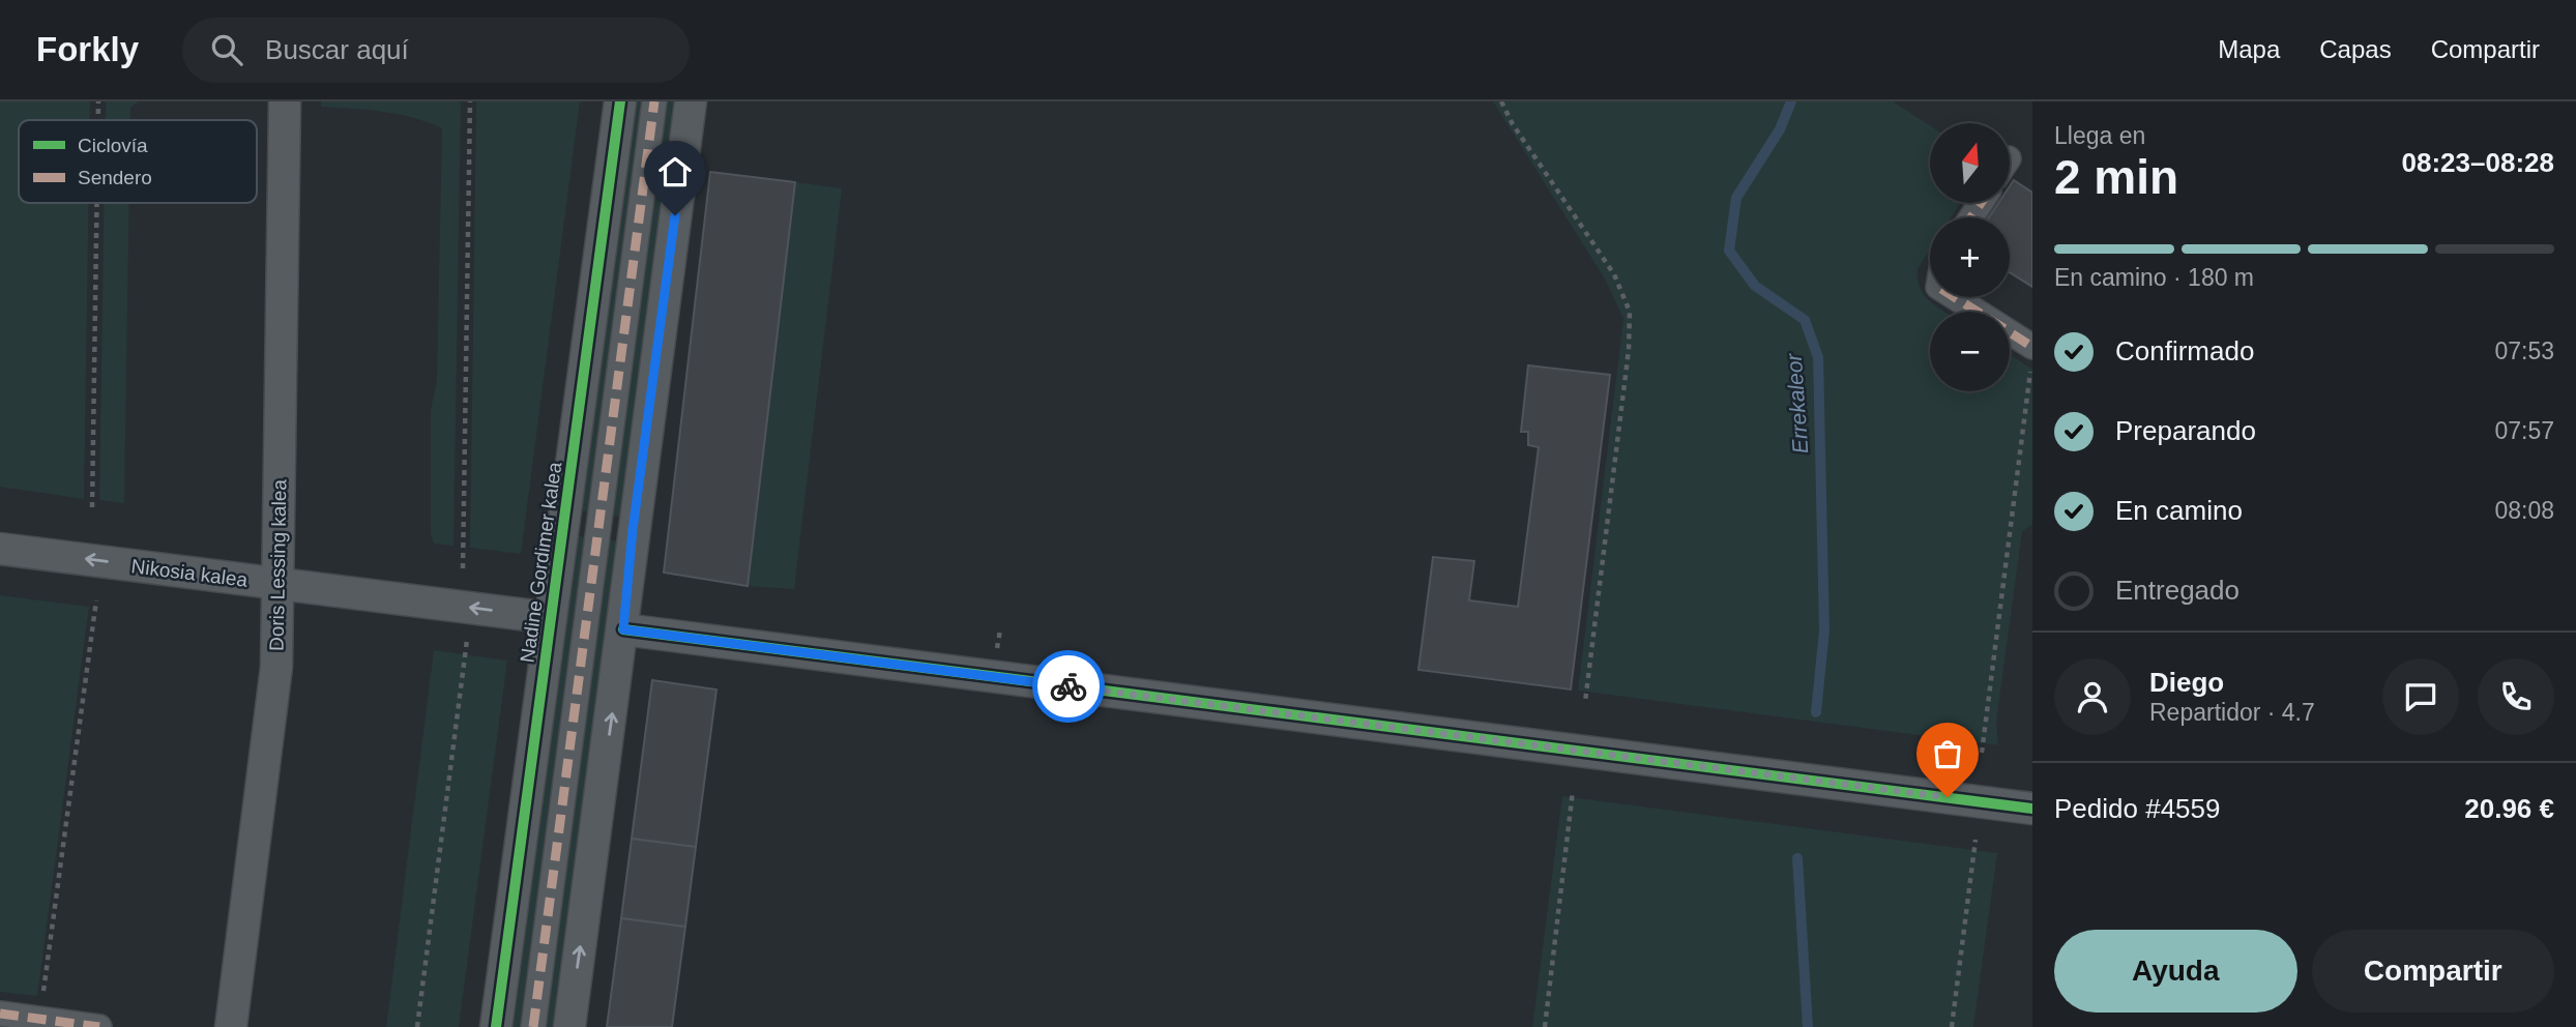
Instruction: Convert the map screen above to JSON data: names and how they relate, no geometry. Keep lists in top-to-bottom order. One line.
{"streets":{"street":["Nadine Gordimer kalea","Doris Lessing kalea","Nikosia kalea"]},"crossings":[["Nadine Gordimer kalea","Nikosia kalea"],["Doris Lessing kalea","Nikosia kalea"]],"one_way":["Nikosia kalea"],"water":["Errekaleor"],"legend":["Ciclovía","Sendero"],"north":"top","page":{"header":"Forkly","search":"Buscar aquí","nav":["Mapa","Capas","Compartir"],"heading":["2 min","Llega en","08:23–08:28"],"panel":["Diego","Repartidor · 4.7","Pedido #4559","20.96 €"],"map_buttons":["+","−"],"bar":"En camino · 180 m","list":[["Confirmado","07:53"],["Preparando","07:57"],["En camino","08:08"],"Entregado"],"buttons":["Ayuda","Compartir"]}}
